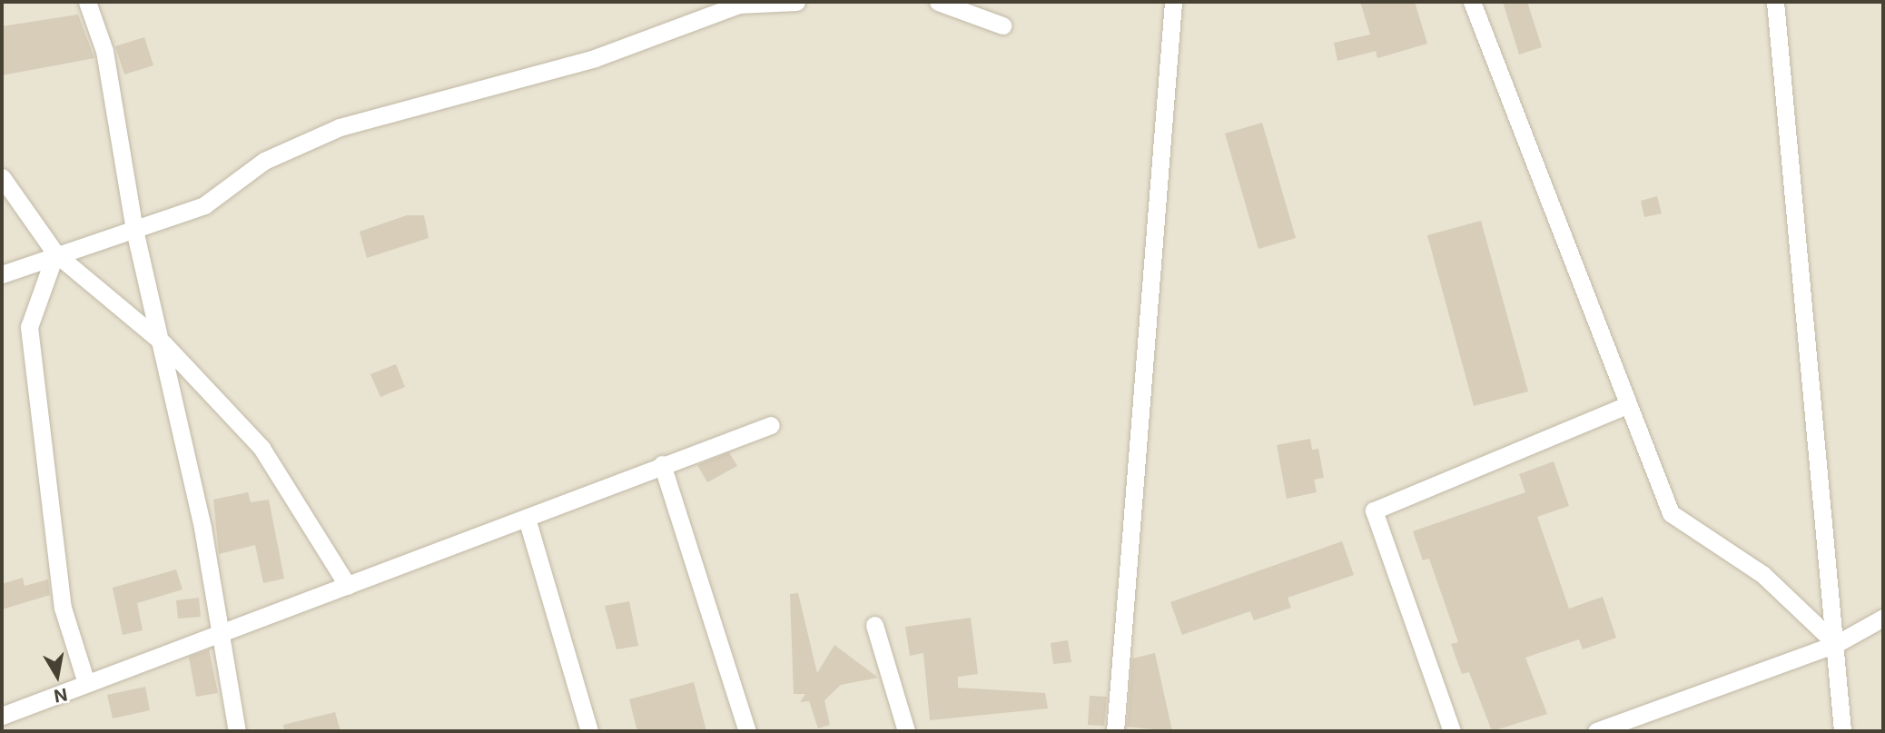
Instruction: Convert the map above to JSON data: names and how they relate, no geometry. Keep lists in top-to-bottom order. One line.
{"north":"bottom"}
